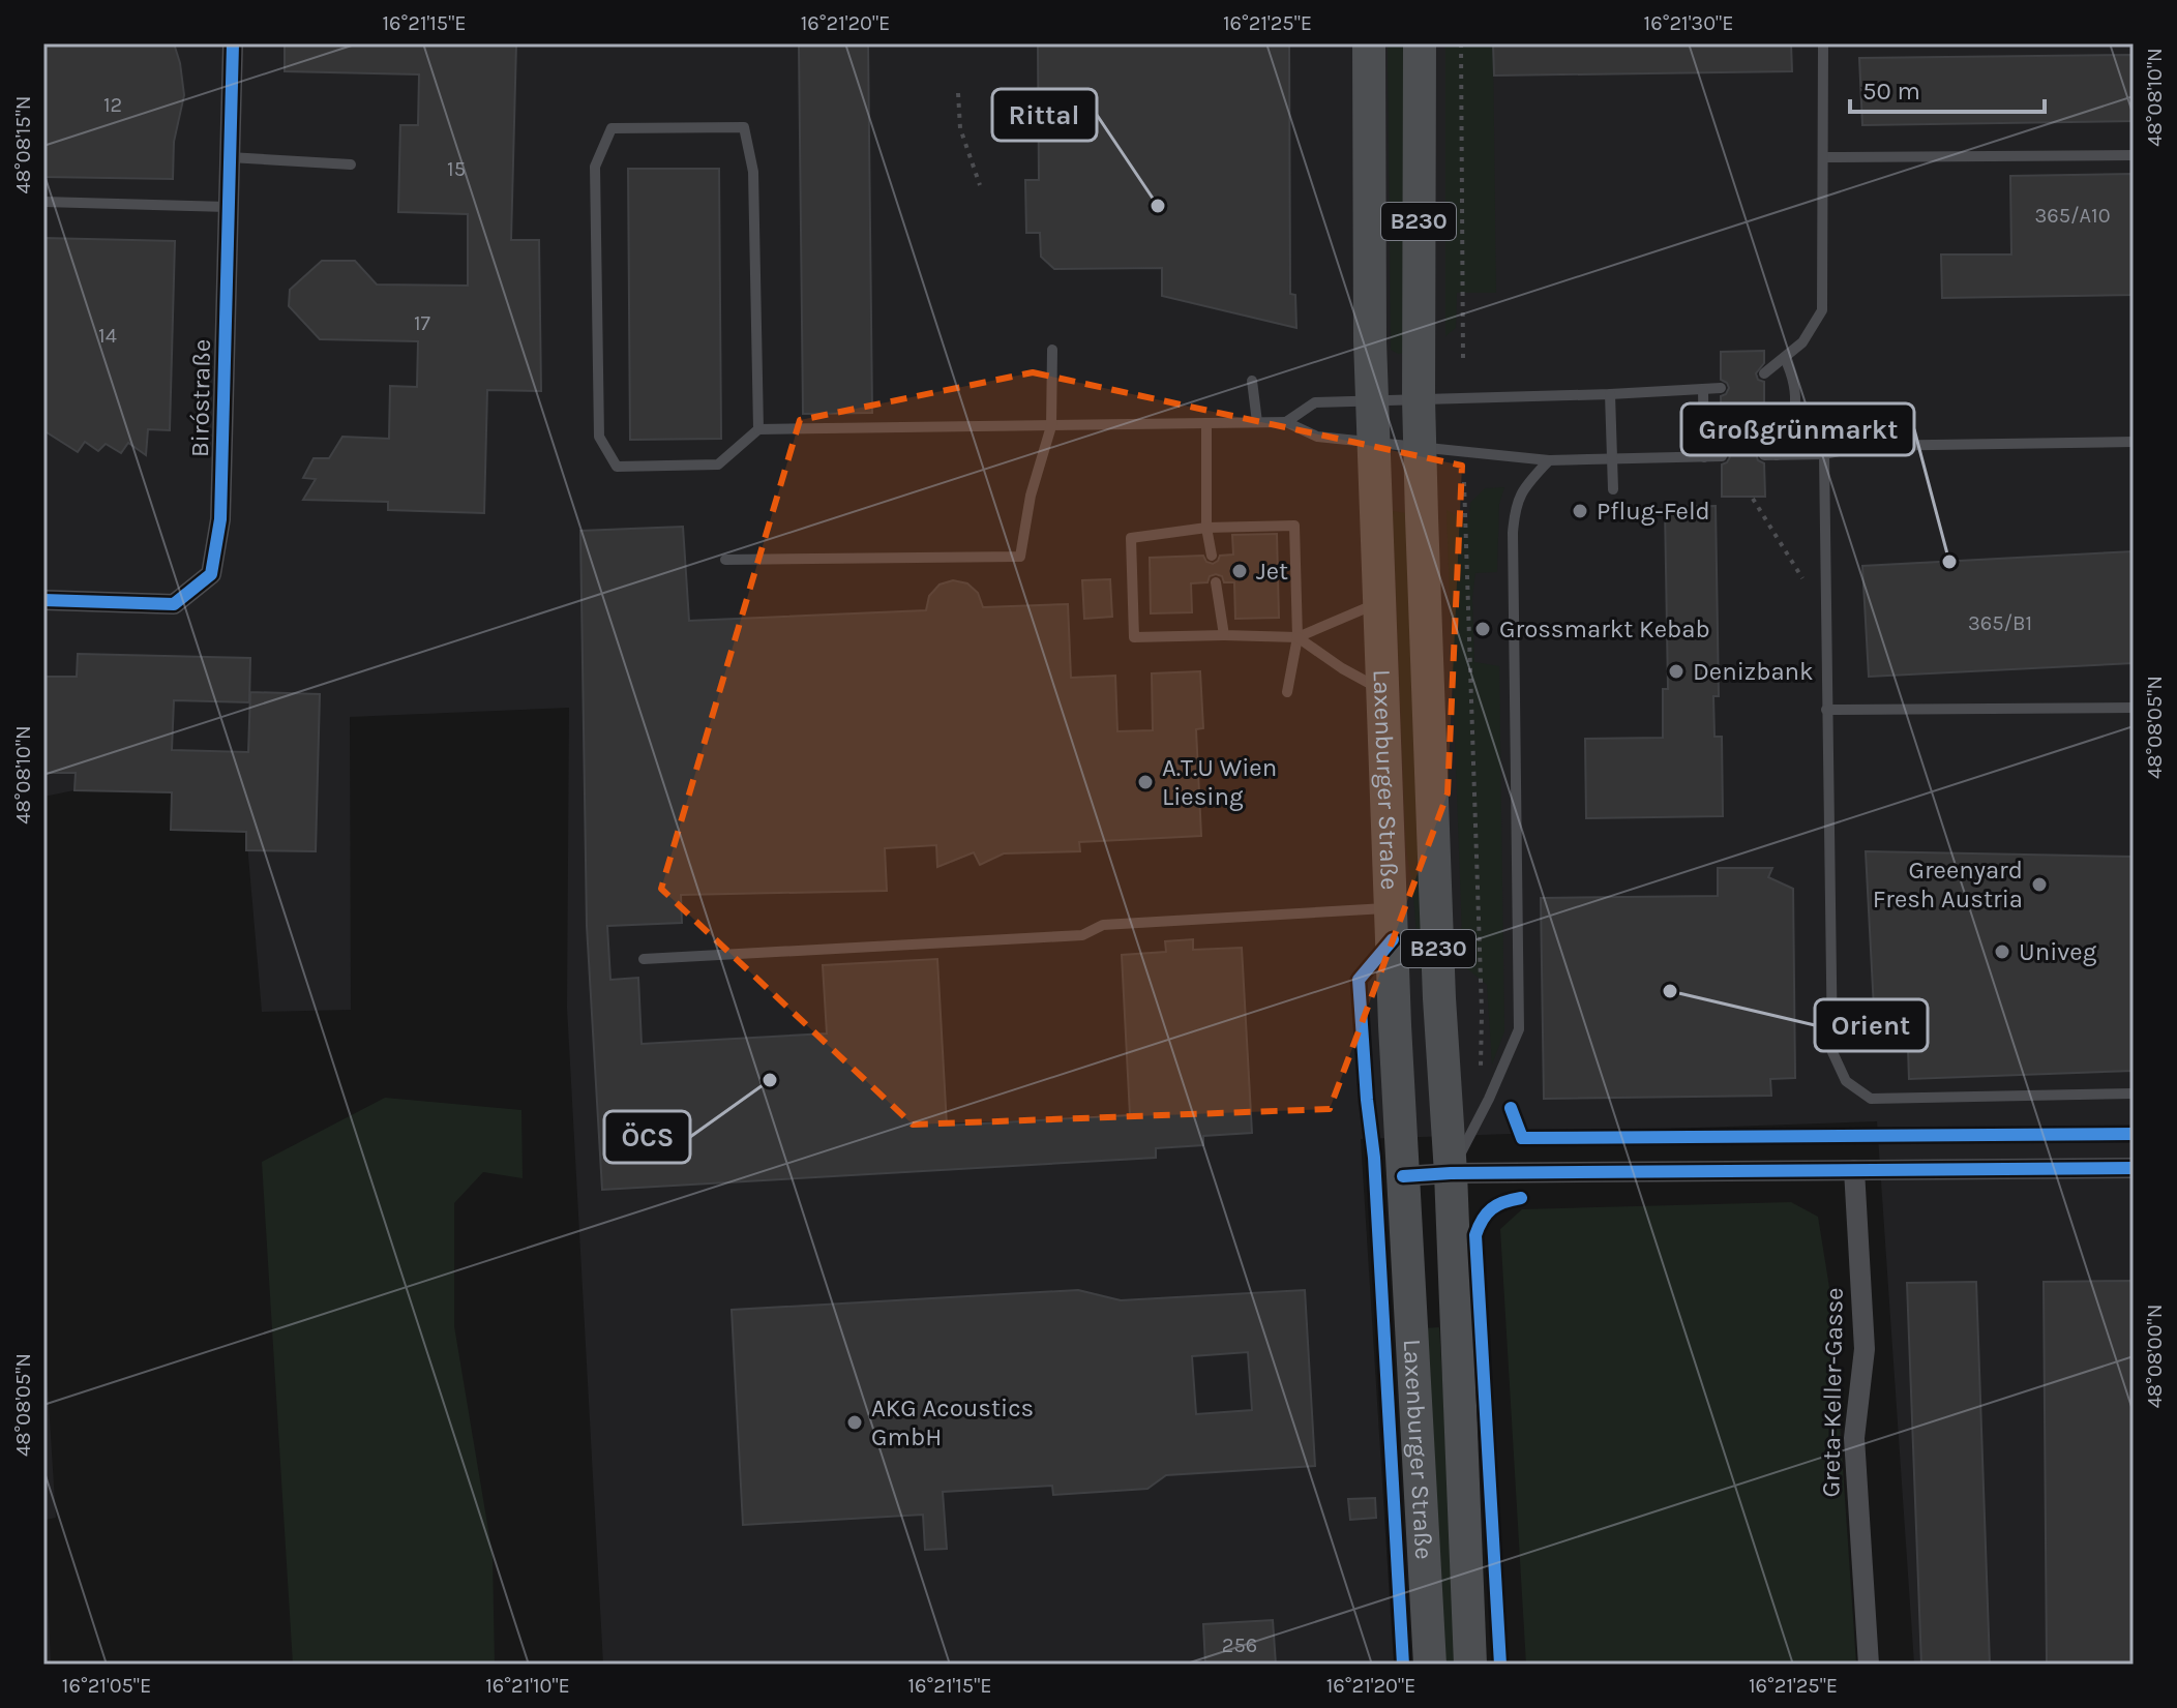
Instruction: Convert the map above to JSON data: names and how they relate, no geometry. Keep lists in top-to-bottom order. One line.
{"streets":{"main road":["B230","Laxenburger Straße"],"street":["Biróstraße","Greta-Keller-Gasse"]},"places":["Rittal","Pflug-Feld","Großgrünmarkt","Jet","Grossmarkt Kebab","Denizbank","A.T.U Wien Liesing","Greenyard Fresh Austria","Univeg","Orient","ÖCS","AKG Acoustics GmbH"],"house_numbers":["12","15","365/A10","17","14","365/B1","256"],"scale_bar":"50 m","coordinates":["16°21'15\"E","16°21'20\"E","16°21'25\"E","16°21'30\"E","48°08'10\"N","48°08'15\"N","48°08'05\"N","48°08'00\"N","16°21'05\"E","16°21'10\"E"]}
